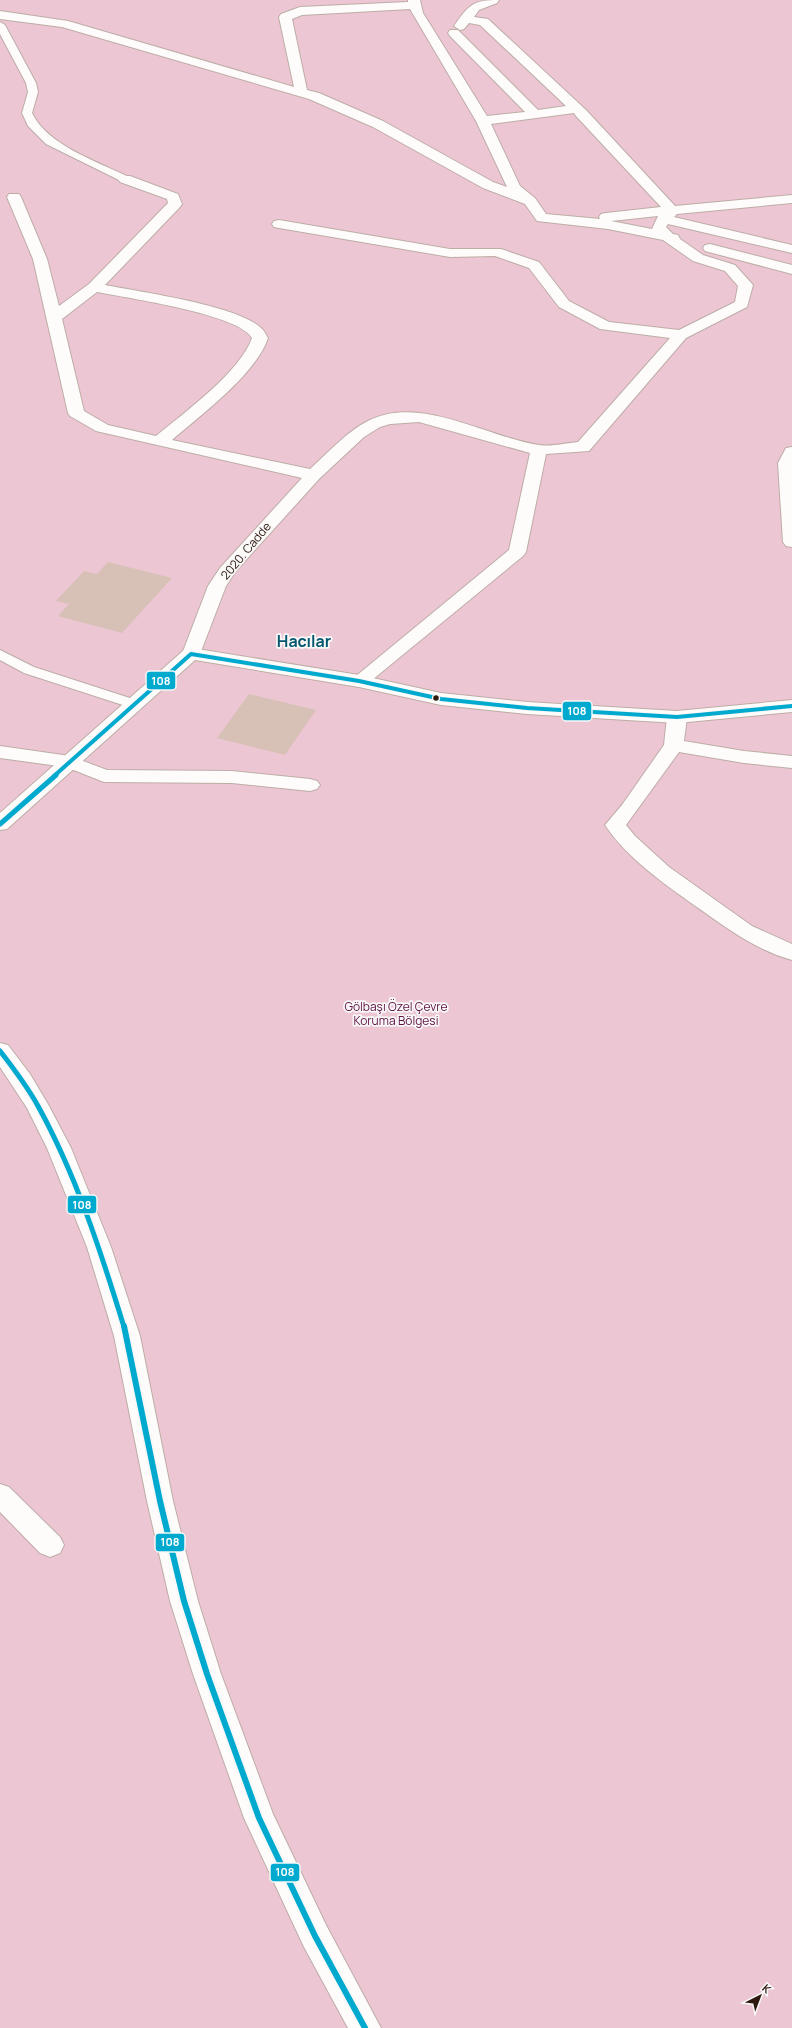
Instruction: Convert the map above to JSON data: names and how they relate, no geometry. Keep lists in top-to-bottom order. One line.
{"streets":{"street":["2020. Cadde"]},"districts":["Hacılar"],"parks":["Gölbaşı Özel Çevre Koruma Bölgesi"],"lines":["transit line 108"],"north":"top right"}
